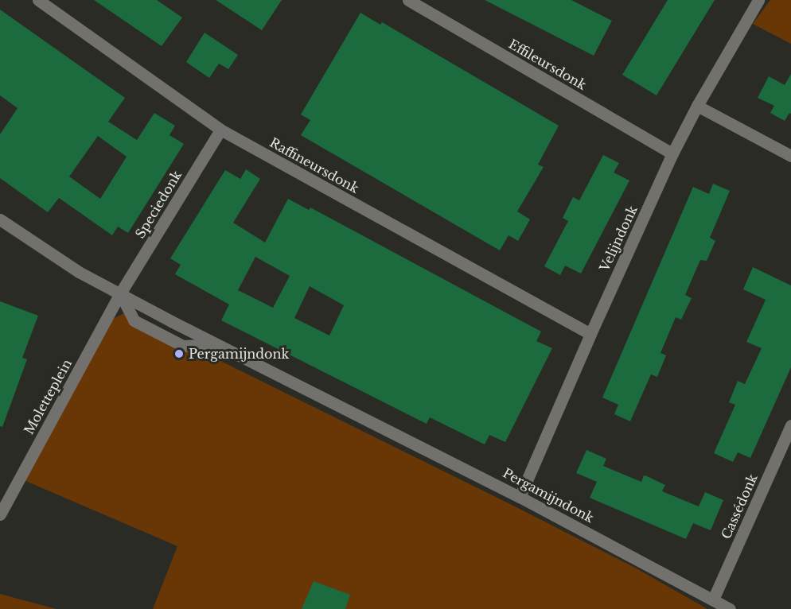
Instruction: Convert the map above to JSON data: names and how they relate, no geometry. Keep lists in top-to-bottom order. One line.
{"streets":{"street":["Effileursdonk","Raffineursdonk","Speciedonk","Velijndonk","Moletteplein","Pergamijndonk","Cassédonk"]},"crossings":[["Effileursdonk","Velijndonk"],["Raffineursdonk","Speciedonk"],["Raffineursdonk","Velijndonk"],["Speciedonk","Moletteplein"],["Speciedonk","Pergamijndonk"],["Velijndonk","Pergamijndonk"],["Moletteplein","Pergamijndonk"],["Pergamijndonk","Cassédonk"]],"places":["Pergamijndonk"]}
